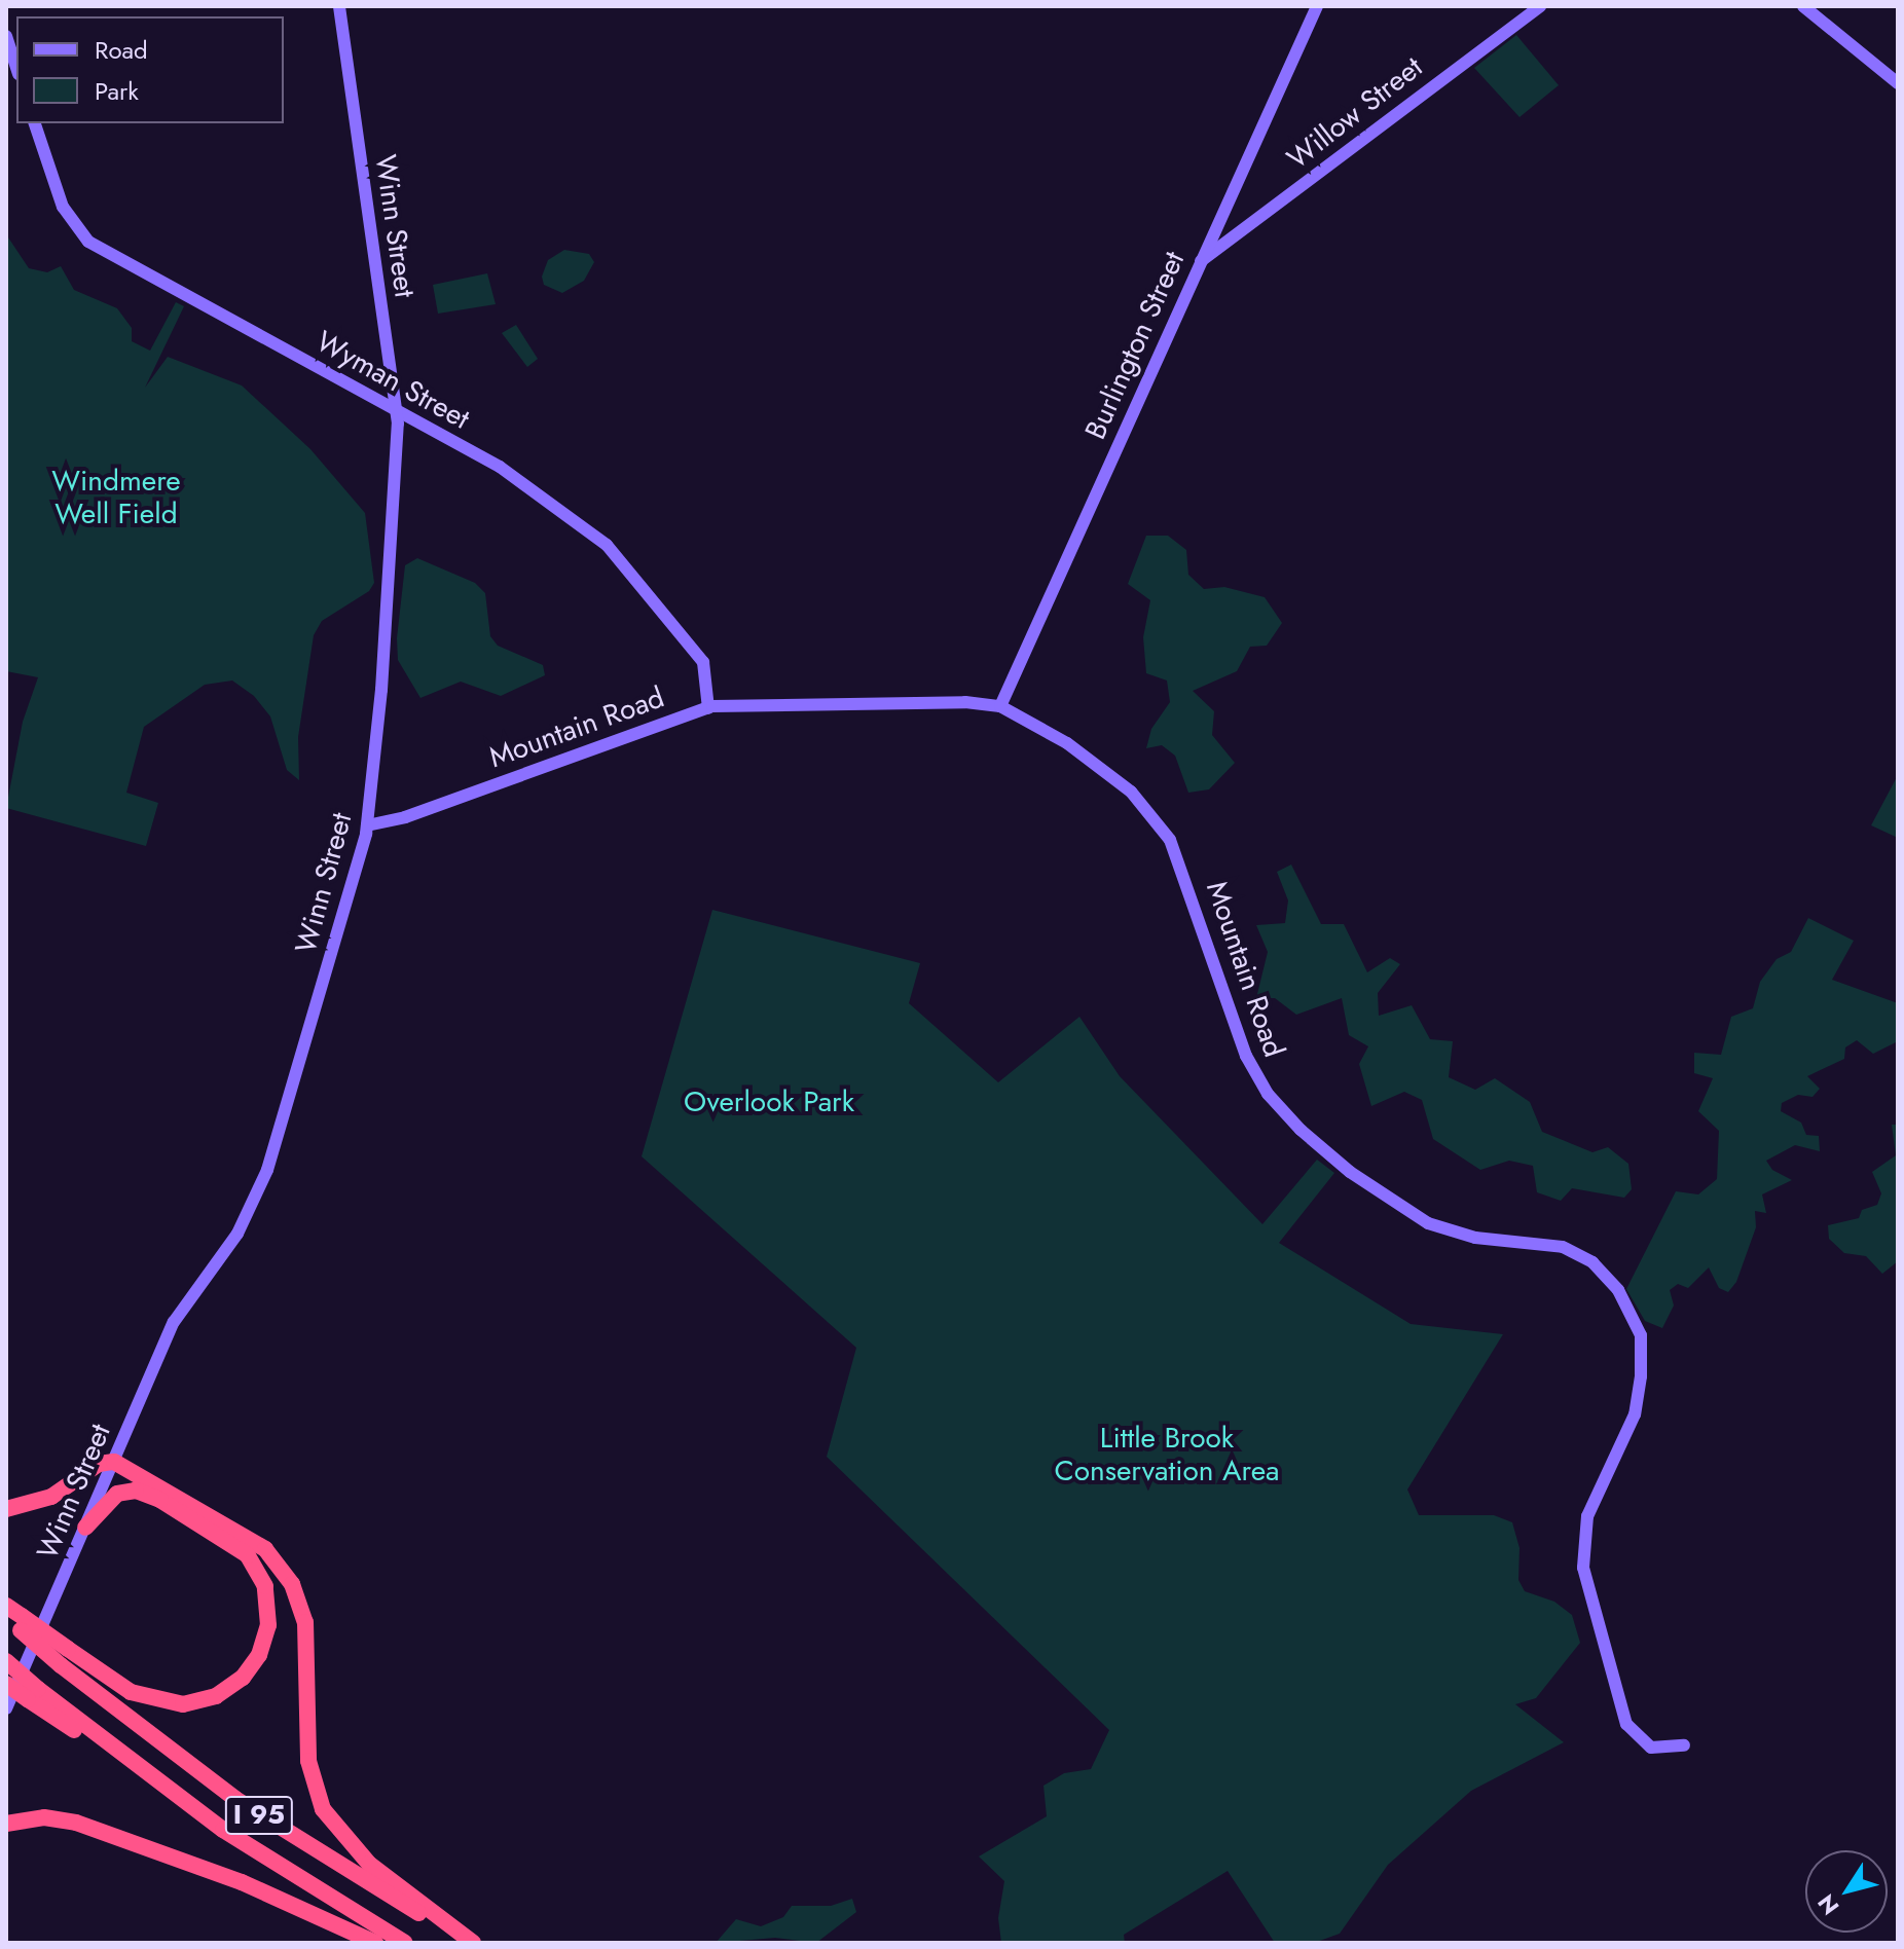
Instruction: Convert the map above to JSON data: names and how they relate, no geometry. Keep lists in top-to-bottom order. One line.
{"streets":{"highway":["I 95"],"street":["Willow Street","Winn Street","Burlington Street","Wyman Street","Mountain Road"]},"crossings":[["Willow Street","Burlington Street"],["Winn Street","Wyman Street"],["Winn Street","Mountain Road"],["Burlington Street","Mountain Road"],["Wyman Street","Mountain Road"]],"parks":["Windmere Well Field","Overlook Park","Little Brook Conservation Area"],"legend":["Road","Park"],"north":"bottom left"}
